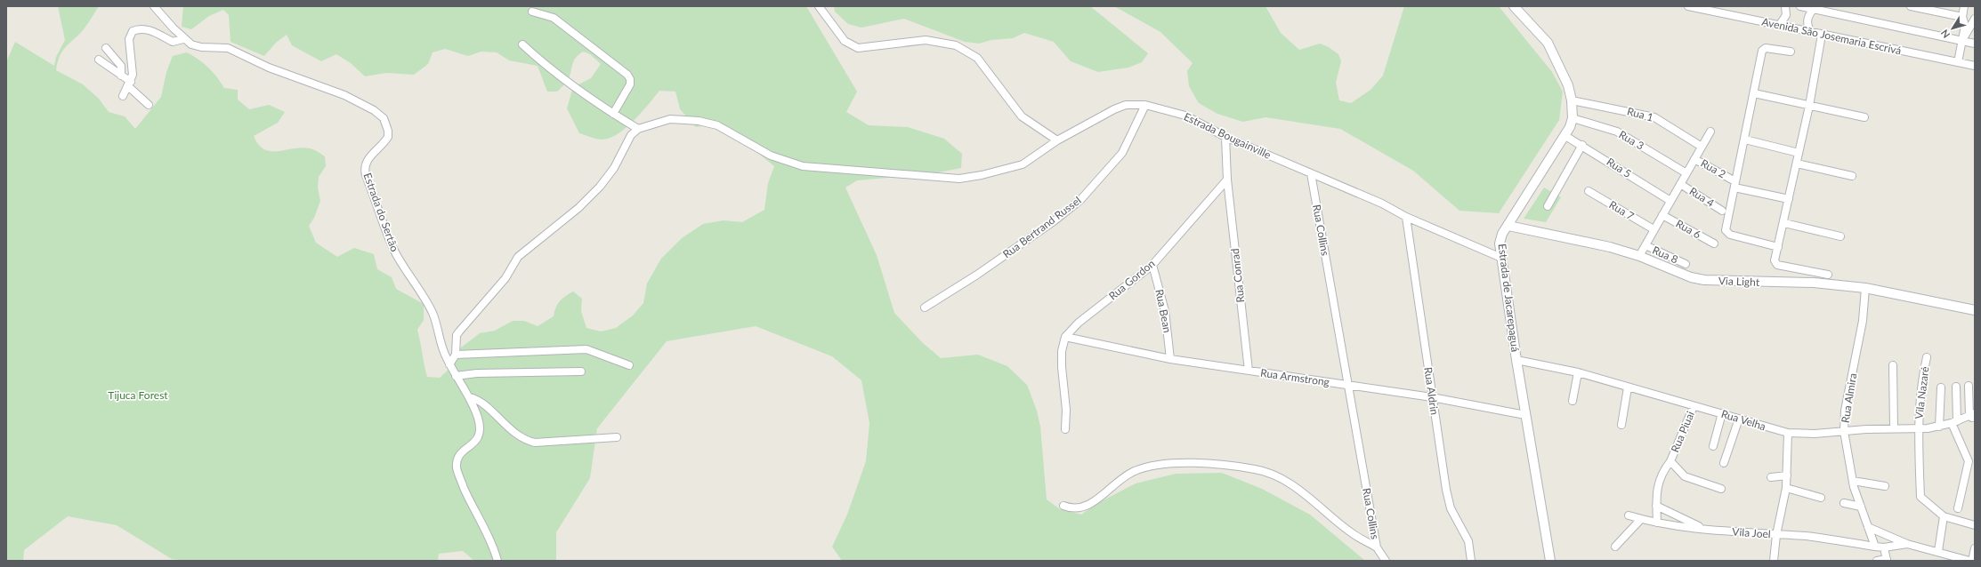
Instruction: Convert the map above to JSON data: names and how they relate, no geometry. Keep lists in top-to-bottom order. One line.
{"streets":{"street":["Avenida São Josemaria Escrivá","Rua 1","Estrada Bougainville","Rua 3","Rua 5","Rua 2","Rua 4","Rua 7","Estrada do Sertão","Rua Bertrand Russel","Rua 6","Rua Collins","Rua 8","Rua Conrad","Rua Gordon","Via Light","Estrada de Jacarepaguá","Rua Bean","Rua Armstrong","Rua Aldrin","Vila Nazaré","Rua Almira","Rua Velha","Rua Piuai","Vila Joel"]},"crossings":[["Rua 1","Estrada de Jacarepaguá"],["Estrada Bougainville","Rua Bertrand Russel"],["Estrada Bougainville","Rua Collins"],["Estrada Bougainville","Estrada de Jacarepaguá"],["Estrada Bougainville","Rua Aldrin"],["Rua 3","Estrada de Jacarepaguá"],["Rua 5","Estrada de Jacarepaguá"],["Rua Collins","Rua Armstrong"],["Rua Conrad","Rua Gordon"],["Rua Conrad","Rua Armstrong"],["Rua Gordon","Rua Bean"],["Rua Gordon","Rua Armstrong"],["Via Light","Estrada de Jacarepaguá"],["Via Light","Rua Almira"],["Estrada de Jacarepaguá","Rua Armstrong"],["Estrada de Jacarepaguá","Rua Velha"],["Rua Bean","Rua Armstrong"],["Rua Armstrong","Rua Aldrin"],["Vila Nazaré","Rua Velha"],["Rua Almira","Rua Velha"],["Rua Almira","Vila Joel"],["Rua Velha","Rua Piuai"]],"parks":["Tijuca Forest"],"north":"bottom left"}
